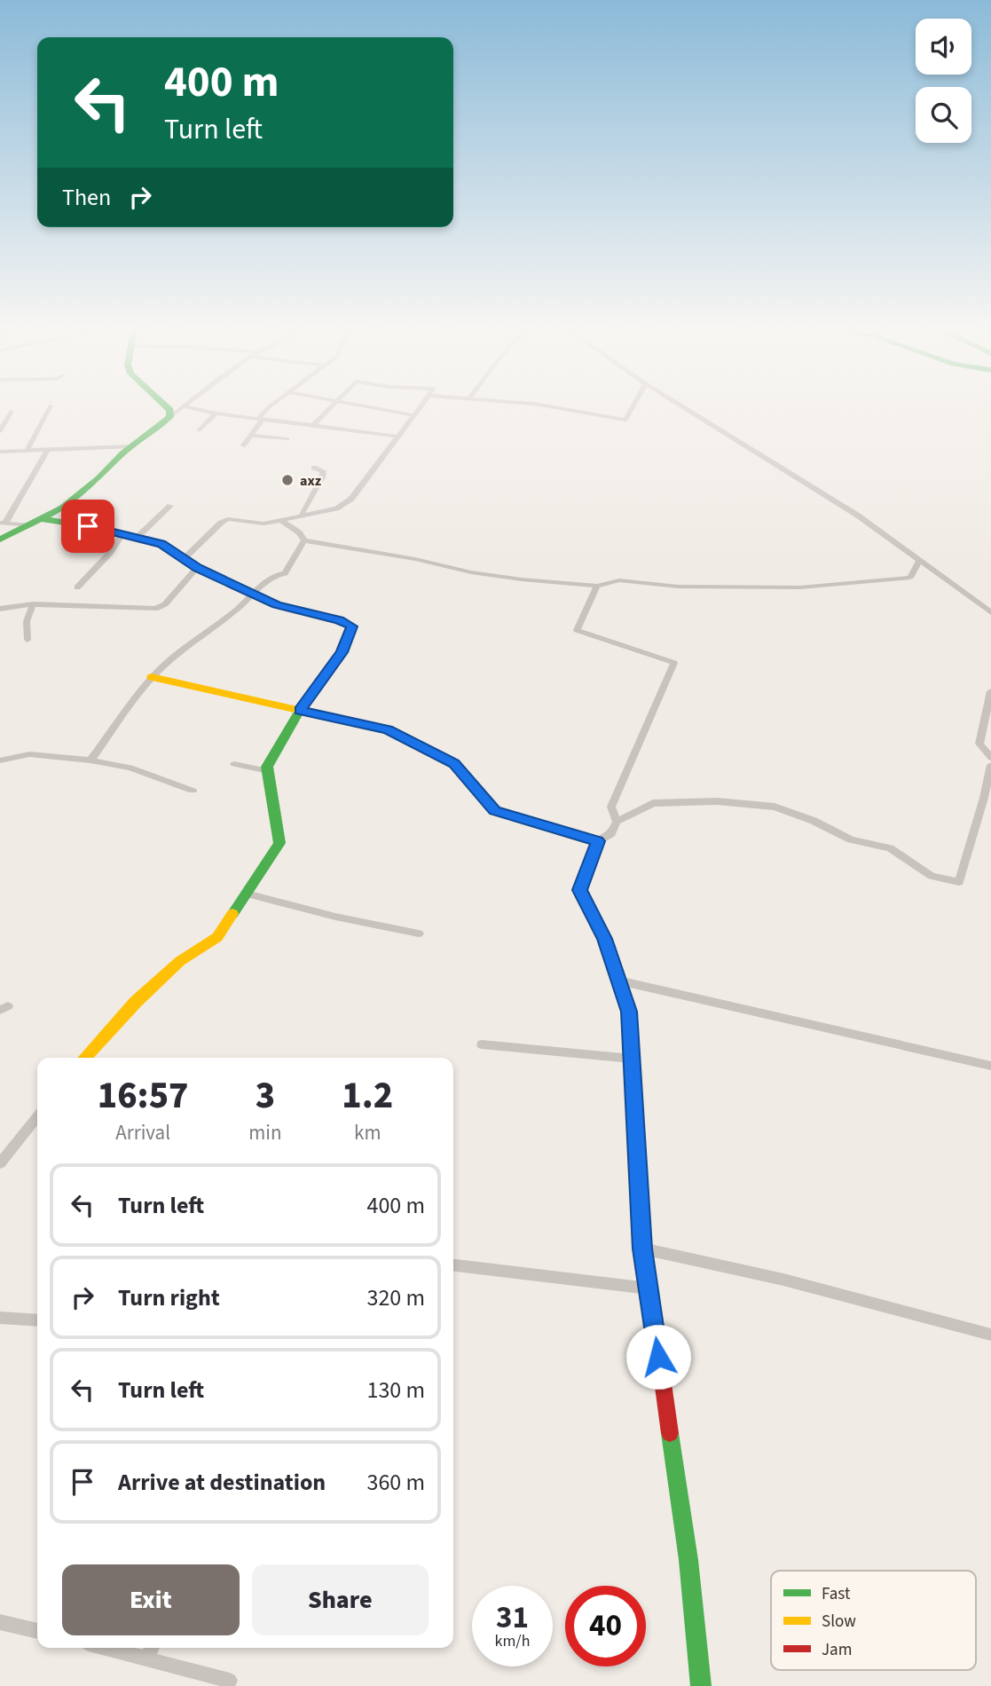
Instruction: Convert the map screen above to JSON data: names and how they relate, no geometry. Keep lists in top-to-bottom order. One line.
{"places":["axz"],"legend":["Fast","Slow","Jam"],"page":{"turn":["400 m","Turn left"],"then":"Then","eta":["16:57","Arrival","3","min","1.2","km"],"list":[{"name":"Turn left","value":"400 m"},{"name":"Turn right","value":"320 m"},{"name":"Turn left","value":"130 m"},{"name":"Arrive at destination","value":"360 m"}],"buttons":["Exit","Share"],"speed":"31 km/h","limit":"40"}}
